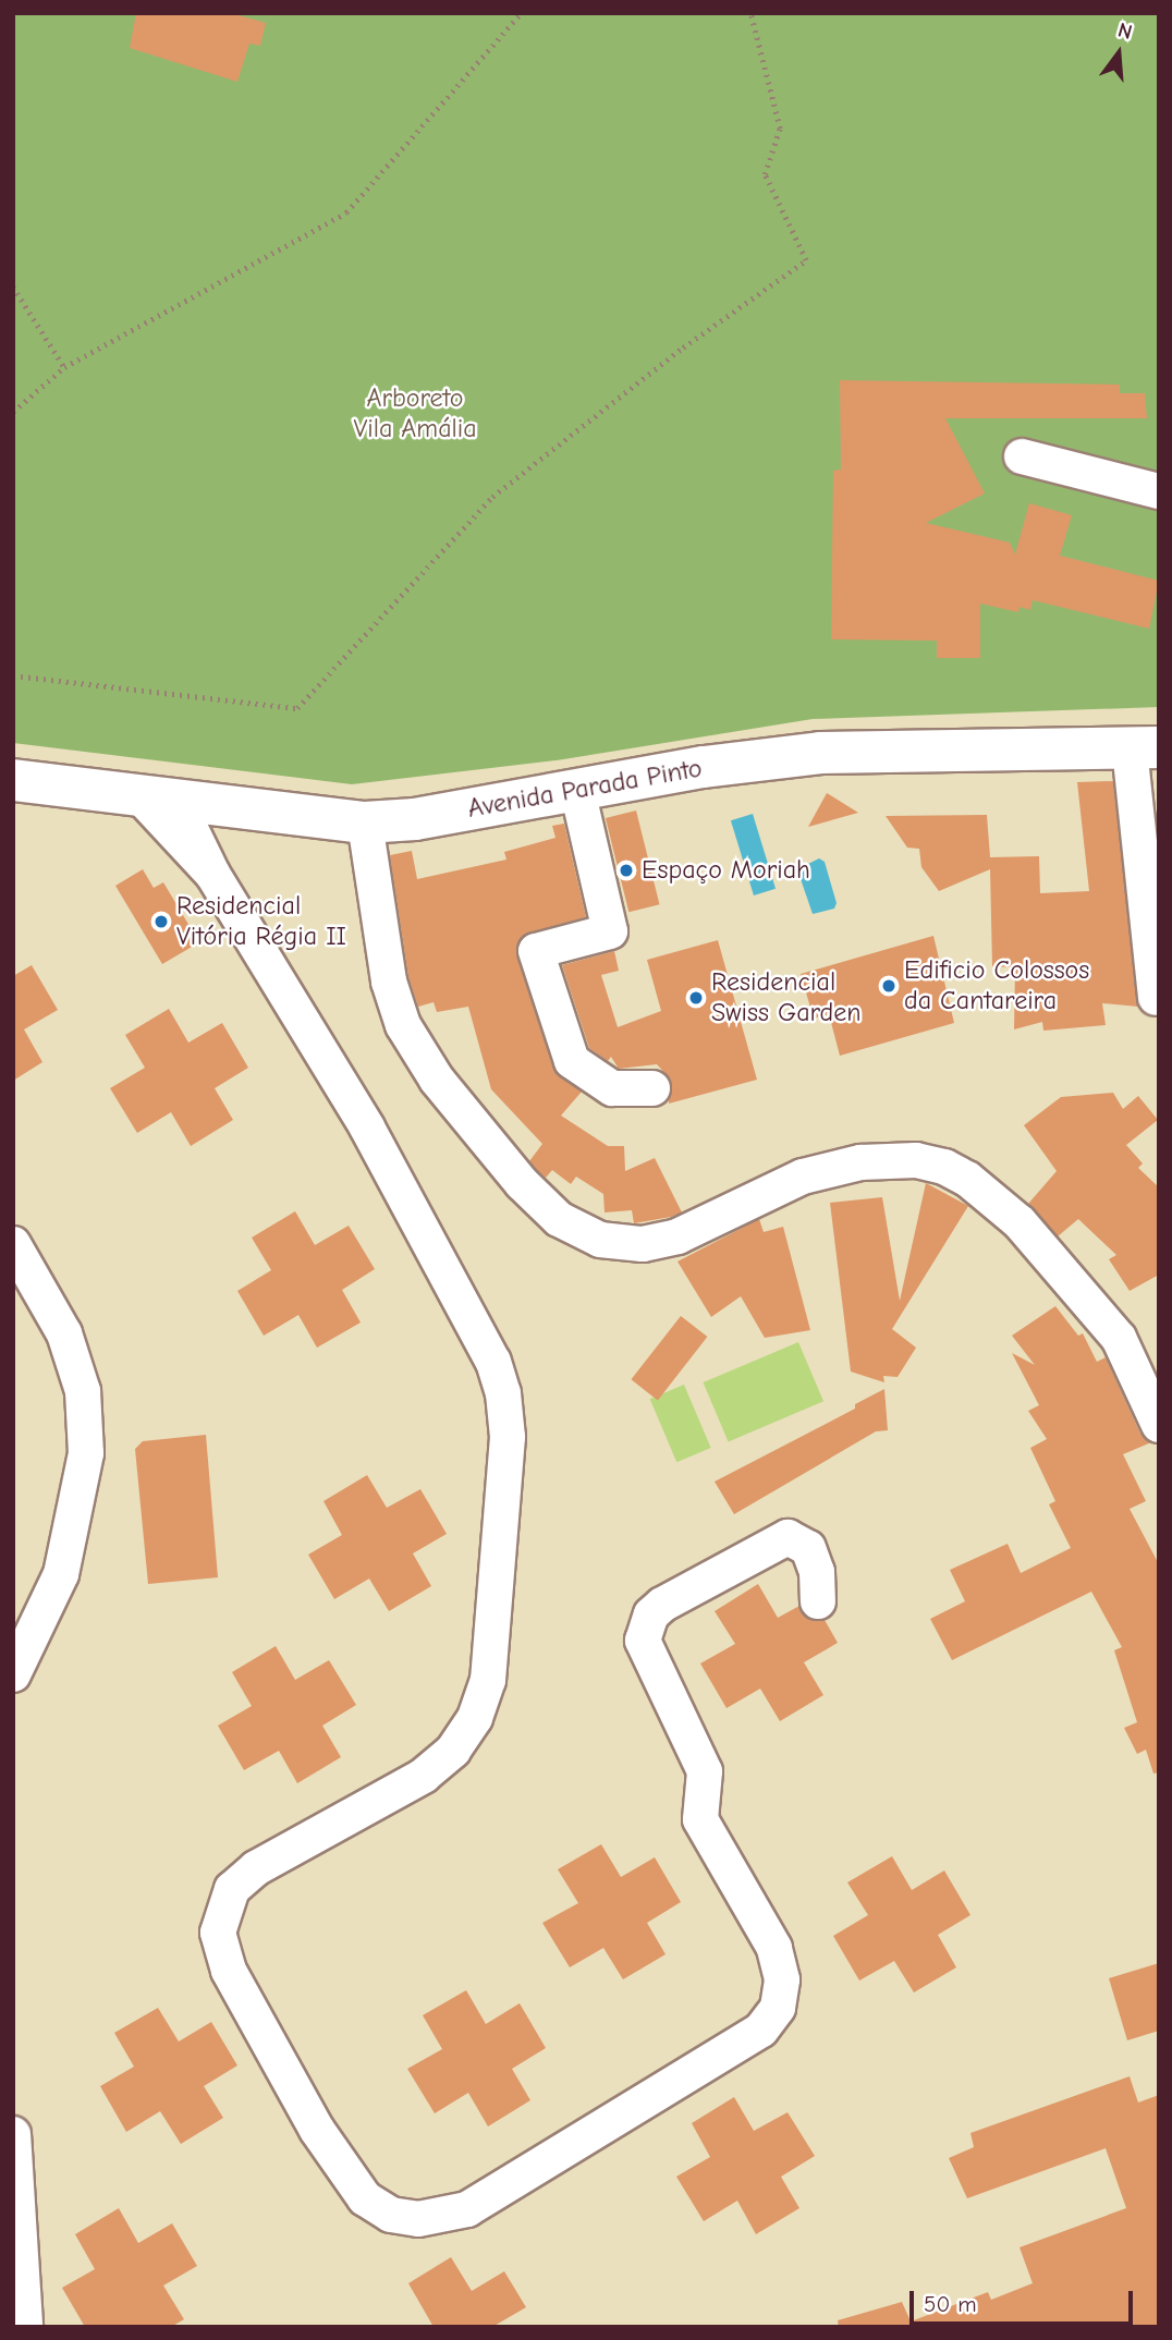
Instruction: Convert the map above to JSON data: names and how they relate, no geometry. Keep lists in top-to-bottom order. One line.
{"streets":{"main road":["Avenida Parada Pinto"]},"parks":["Arboreto Vila Amália"],"places":["Espaço Moriah","Residencial Vitória Régia II","Edificio Colossos da Cantareira","Residencial Swiss Garden"],"scale_bar":"50 m","north":"top"}
